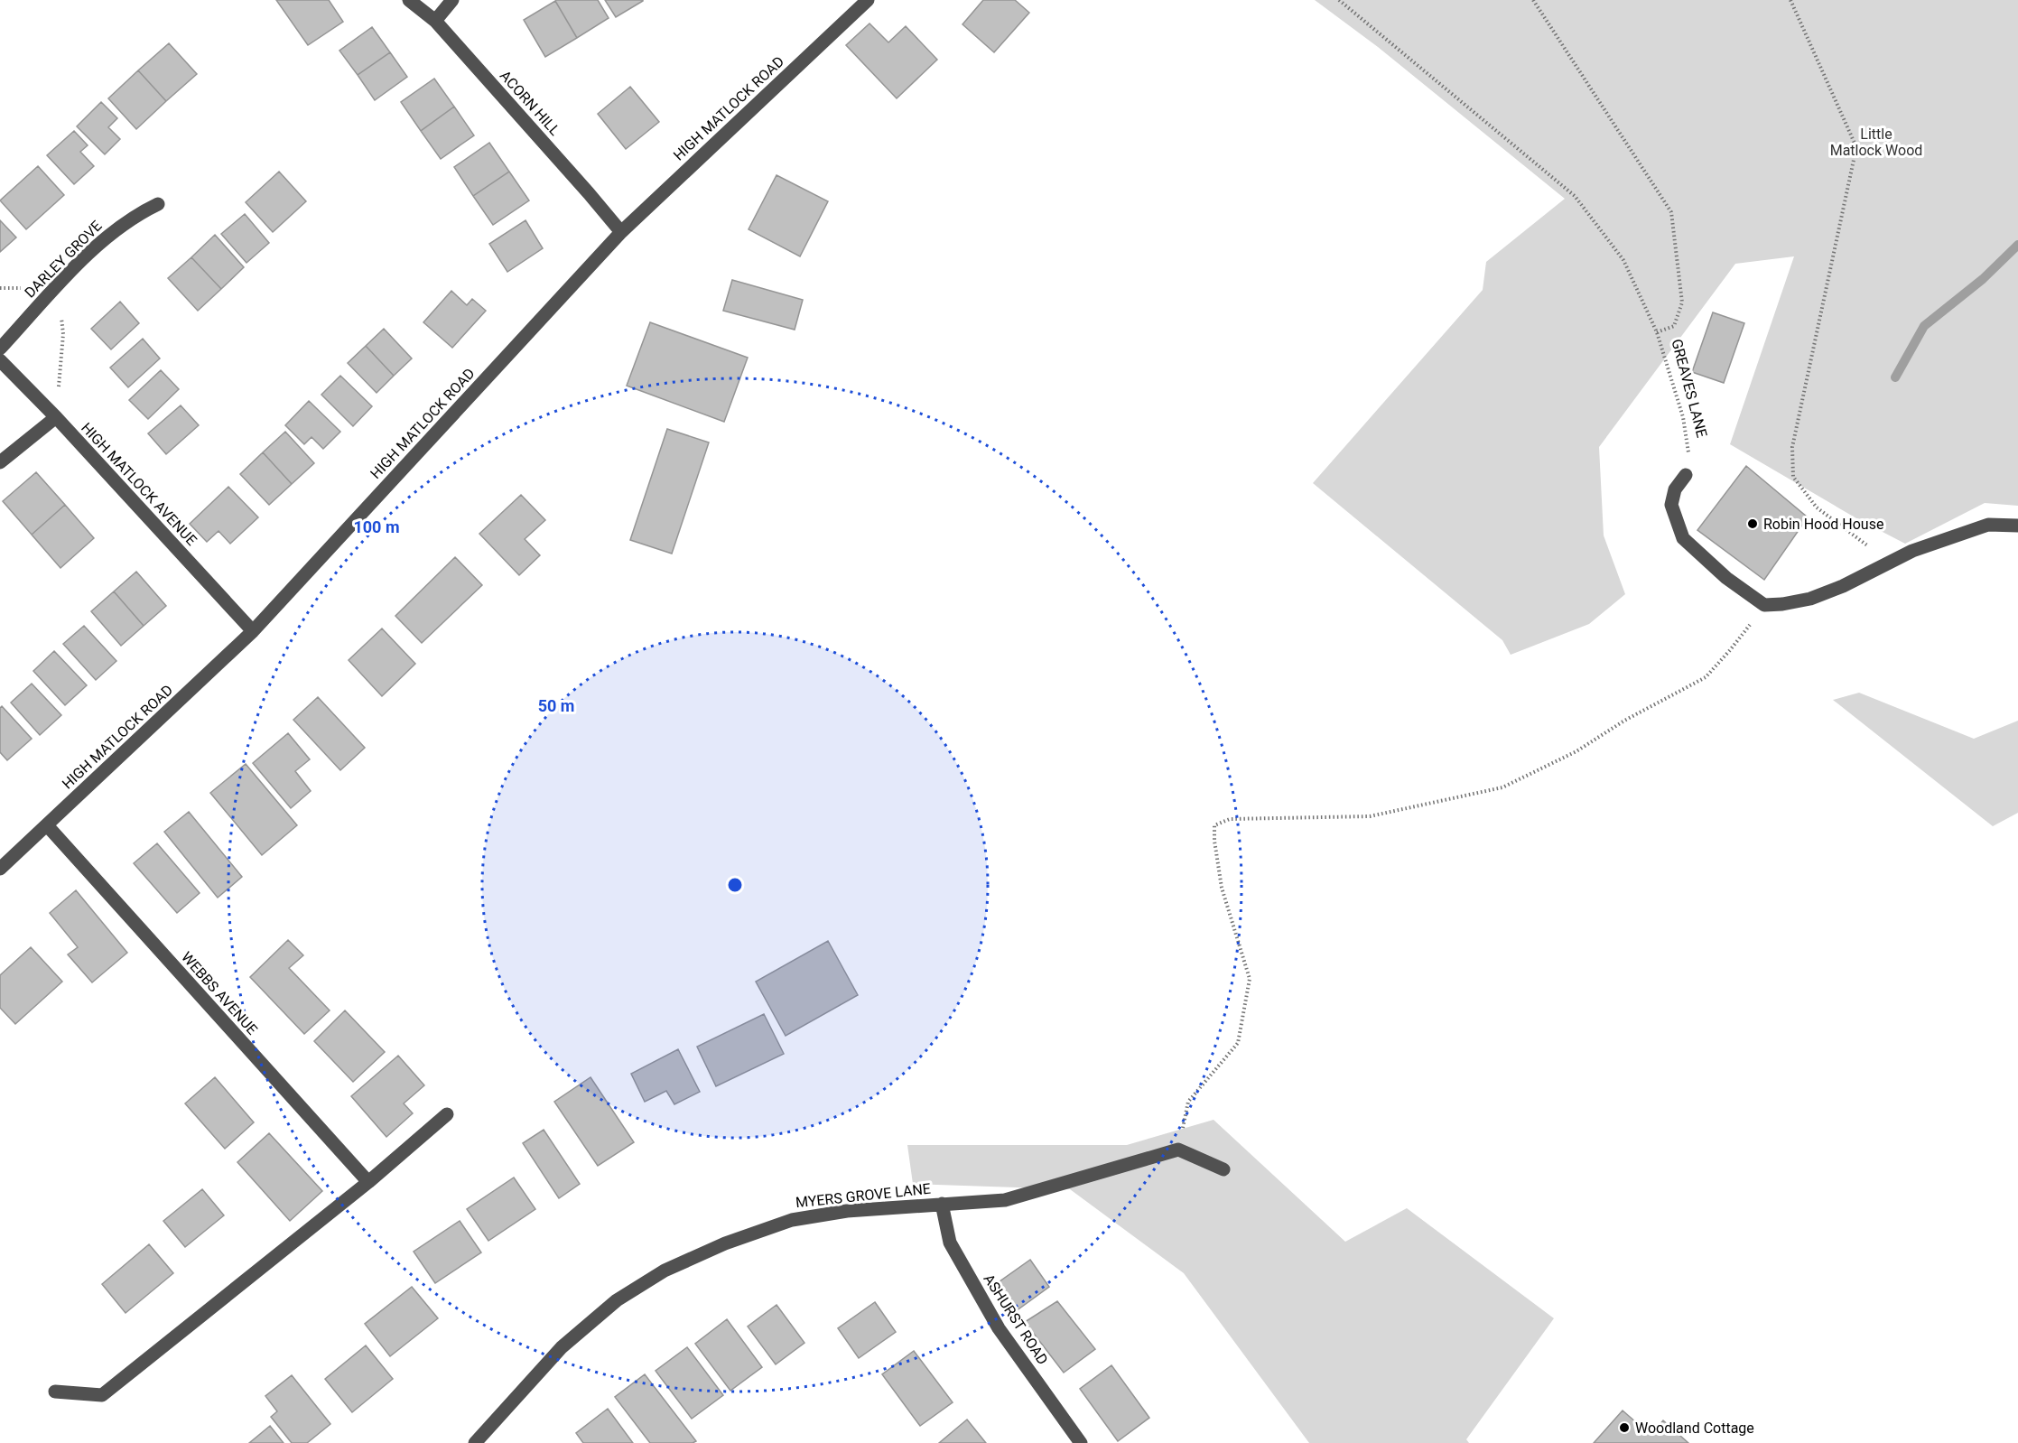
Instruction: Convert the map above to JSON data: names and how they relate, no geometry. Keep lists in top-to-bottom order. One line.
{"streets":{"street":["ACORN HILL","HIGH MATLOCK ROAD","DARLEY GROVE","HIGH MATLOCK AVENUE","WEBBS AVENUE","MYERS GROVE LANE","ASHURST ROAD"],"path":["GREAVES LANE"]},"crossings":[["ACORN HILL","HIGH MATLOCK ROAD"],["HIGH MATLOCK ROAD","HIGH MATLOCK AVENUE"],["HIGH MATLOCK ROAD","WEBBS AVENUE"],["MYERS GROVE LANE","ASHURST ROAD"]],"parks":["Little Matlock Wood"],"places":["Robin Hood House","Woodland Cottage"],"rings":["100 m","50 m"]}
